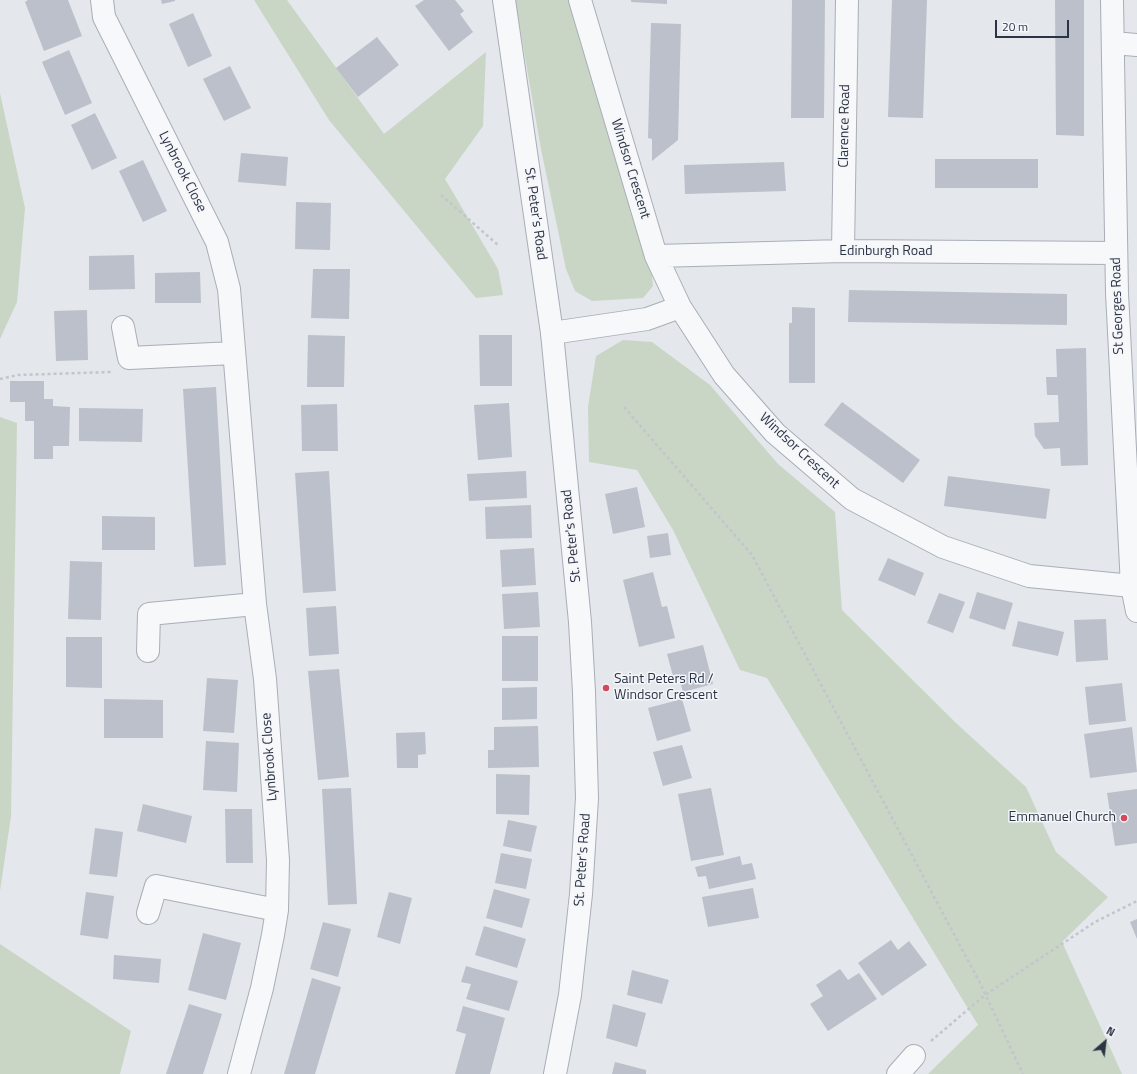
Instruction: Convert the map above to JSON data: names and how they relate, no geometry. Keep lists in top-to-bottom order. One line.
{"streets":{"street":["Clarence Road","Windsor Crescent","Lynbrook Close","St. Peter's Road","Edinburgh Road","St Georges Road"]},"crossings":[["Clarence Road","Edinburgh Road"],["Windsor Crescent","Edinburgh Road"],["Windsor Crescent","St Georges Road"],["Edinburgh Road","St Georges Road"]],"places":["Saint Peters Rd / Windsor Crescent","Emmanuel Church"],"scale_bar":"20 m","north":"top right"}
